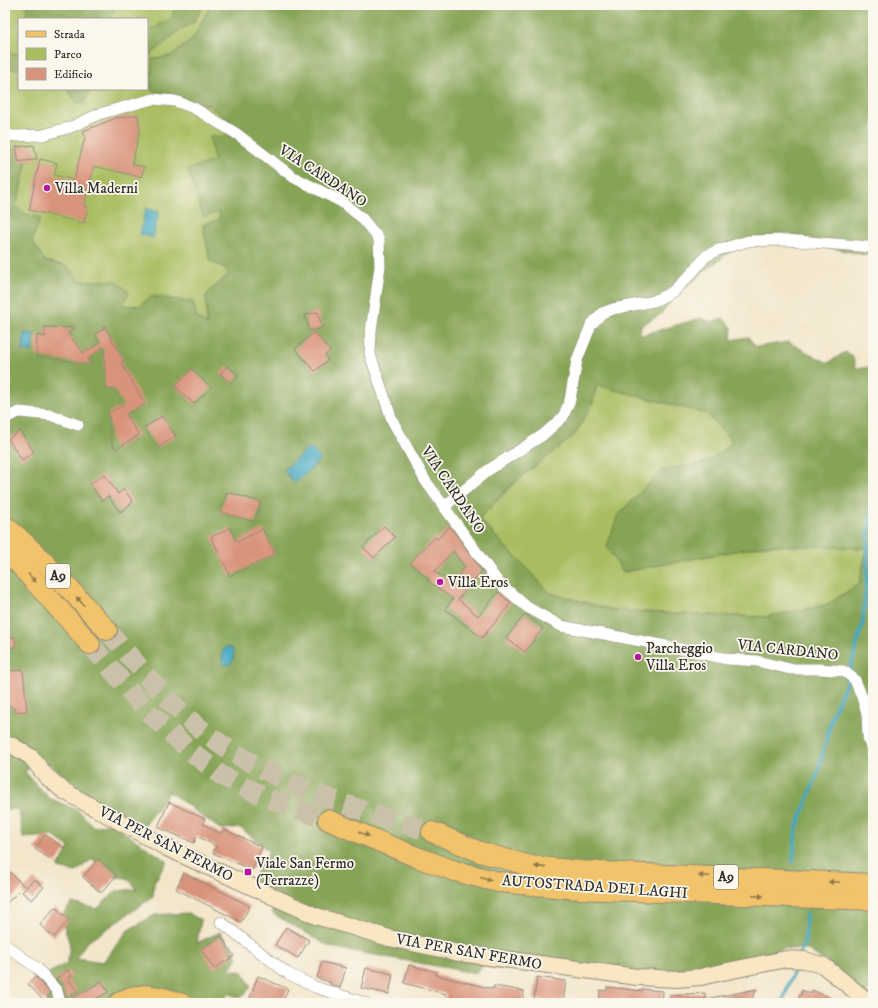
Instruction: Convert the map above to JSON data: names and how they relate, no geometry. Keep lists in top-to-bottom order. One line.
{"streets":{"highway":["A9","AUTOSTRADA DEI LAGHI"],"main road":["VIA PER SAN FERMO"],"street":["VIA CARDANO"]},"places":{"other":["Villa Maderni","Villa Eros","Parcheggio Villa Eros"],"transit":["Viale San Fermo (Terrazze)"]},"legend":["Strada","Parco","Edificio"]}
